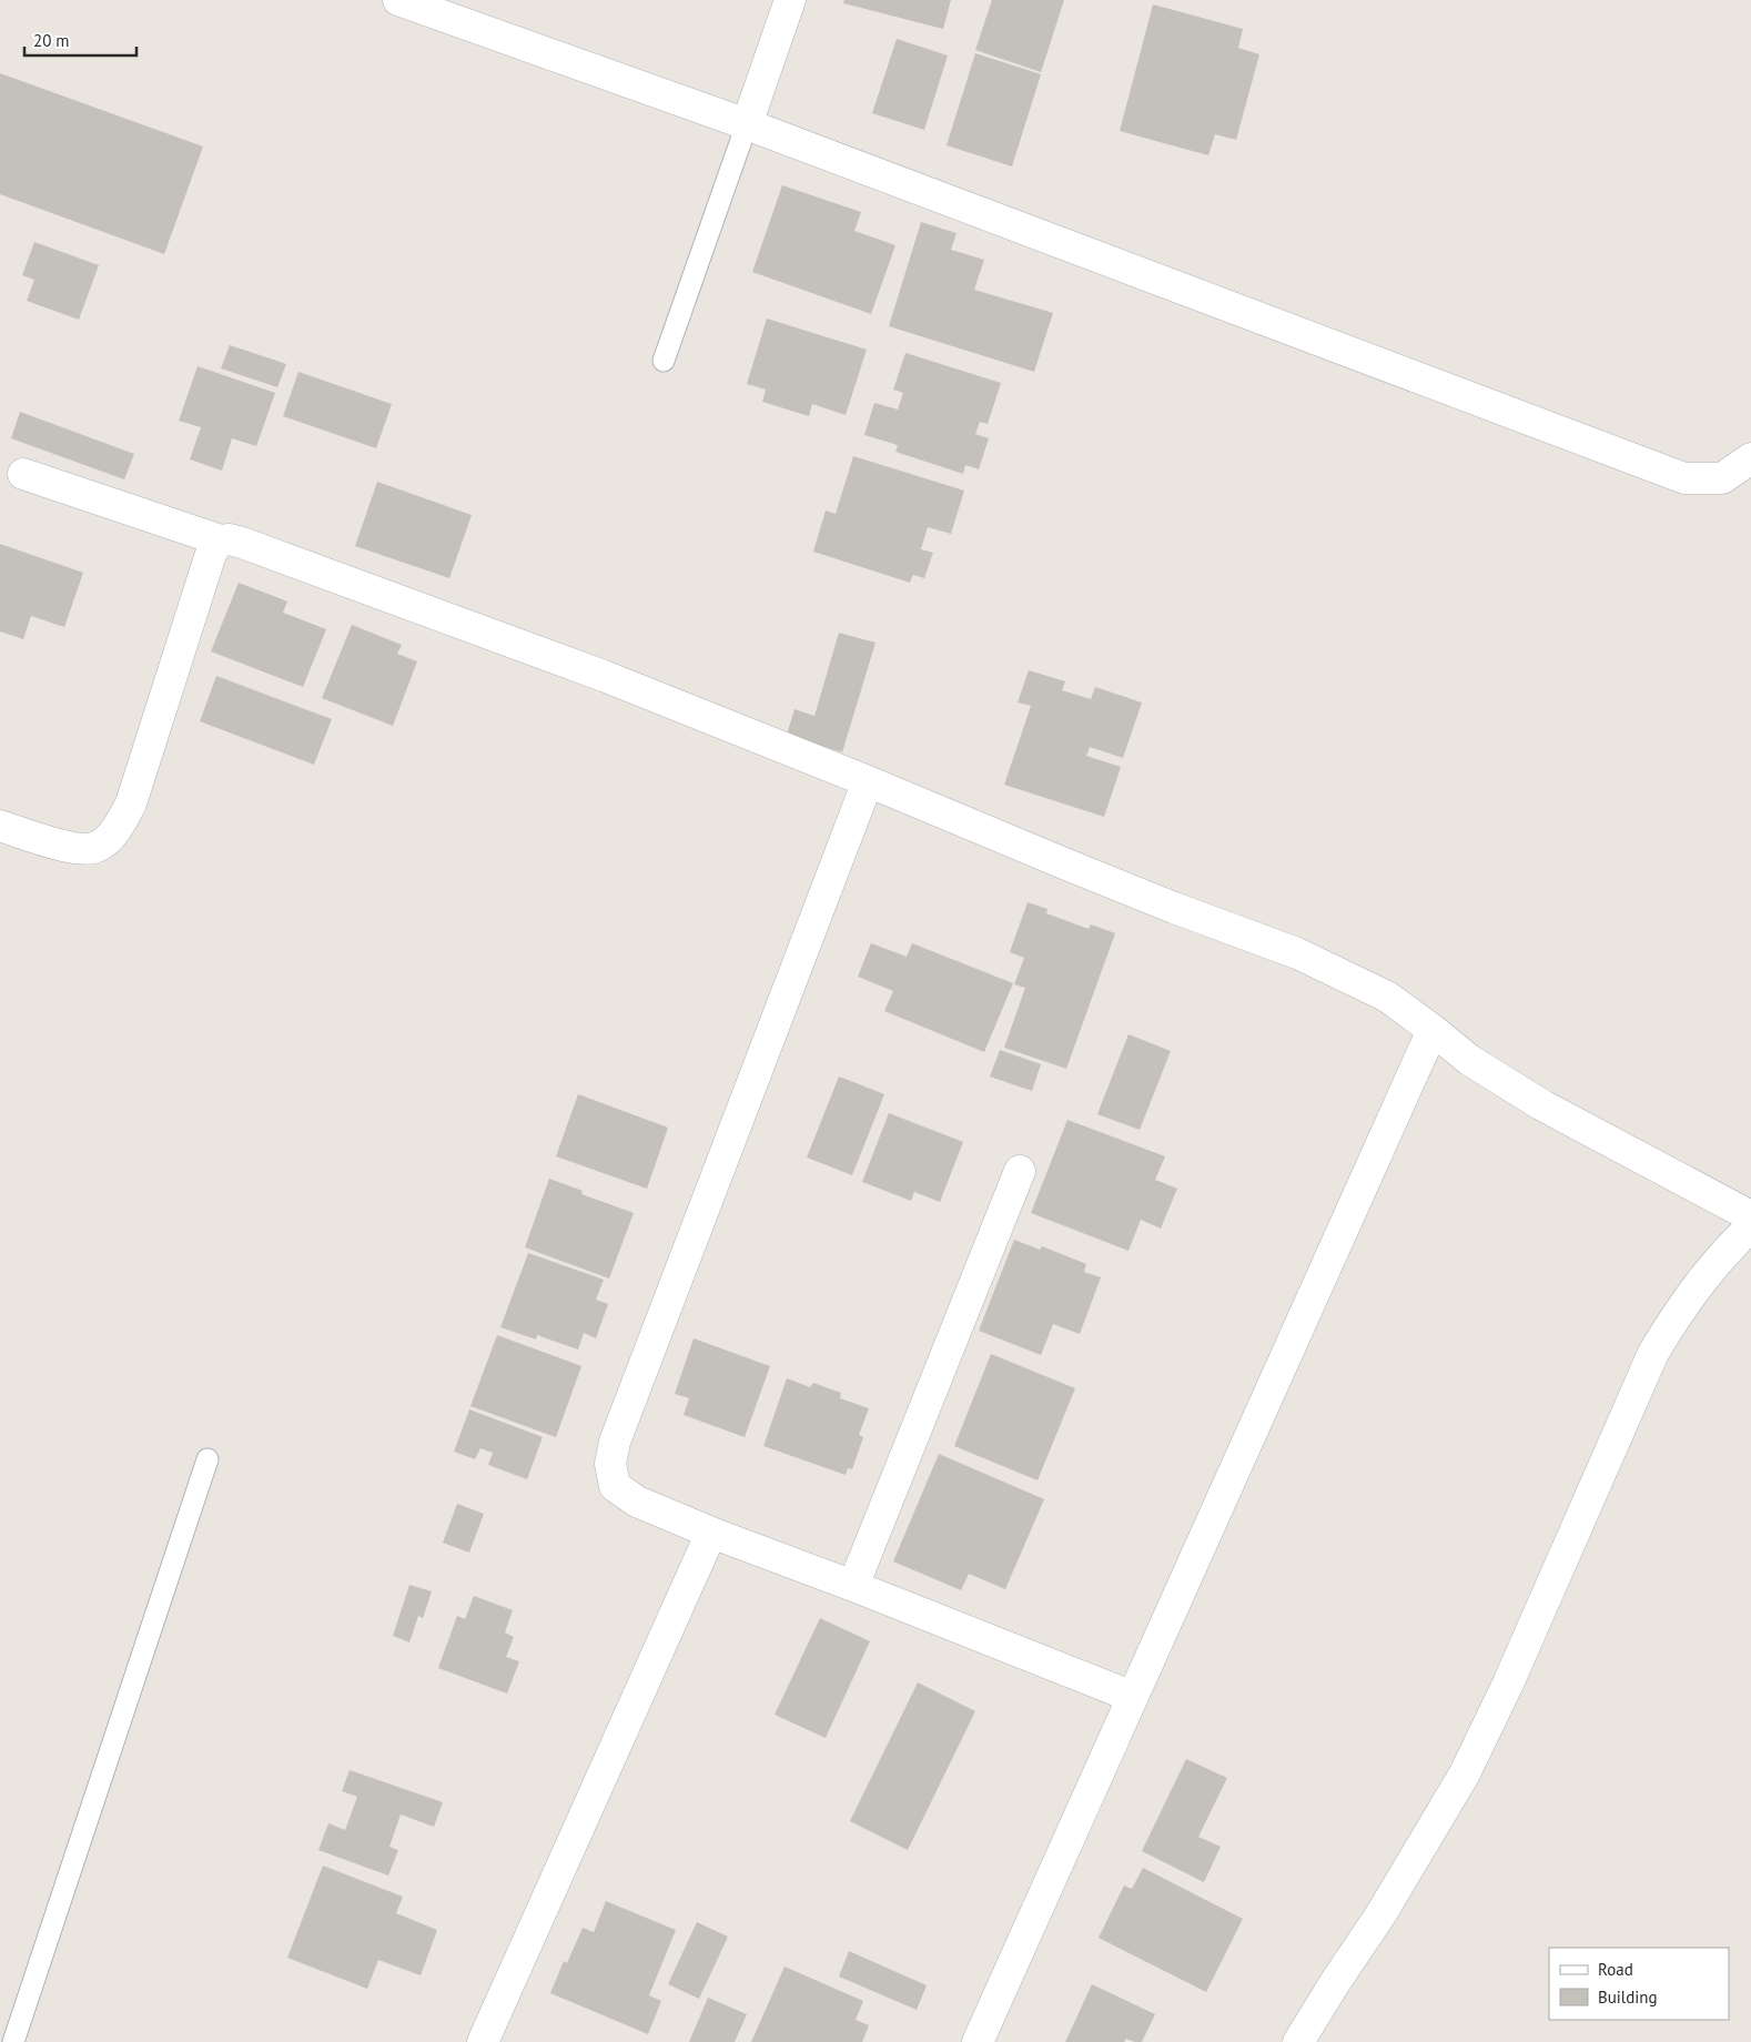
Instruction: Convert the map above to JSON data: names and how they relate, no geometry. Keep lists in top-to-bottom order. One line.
{"legend":["Road","Building"],"scale_bar":"20 m"}
